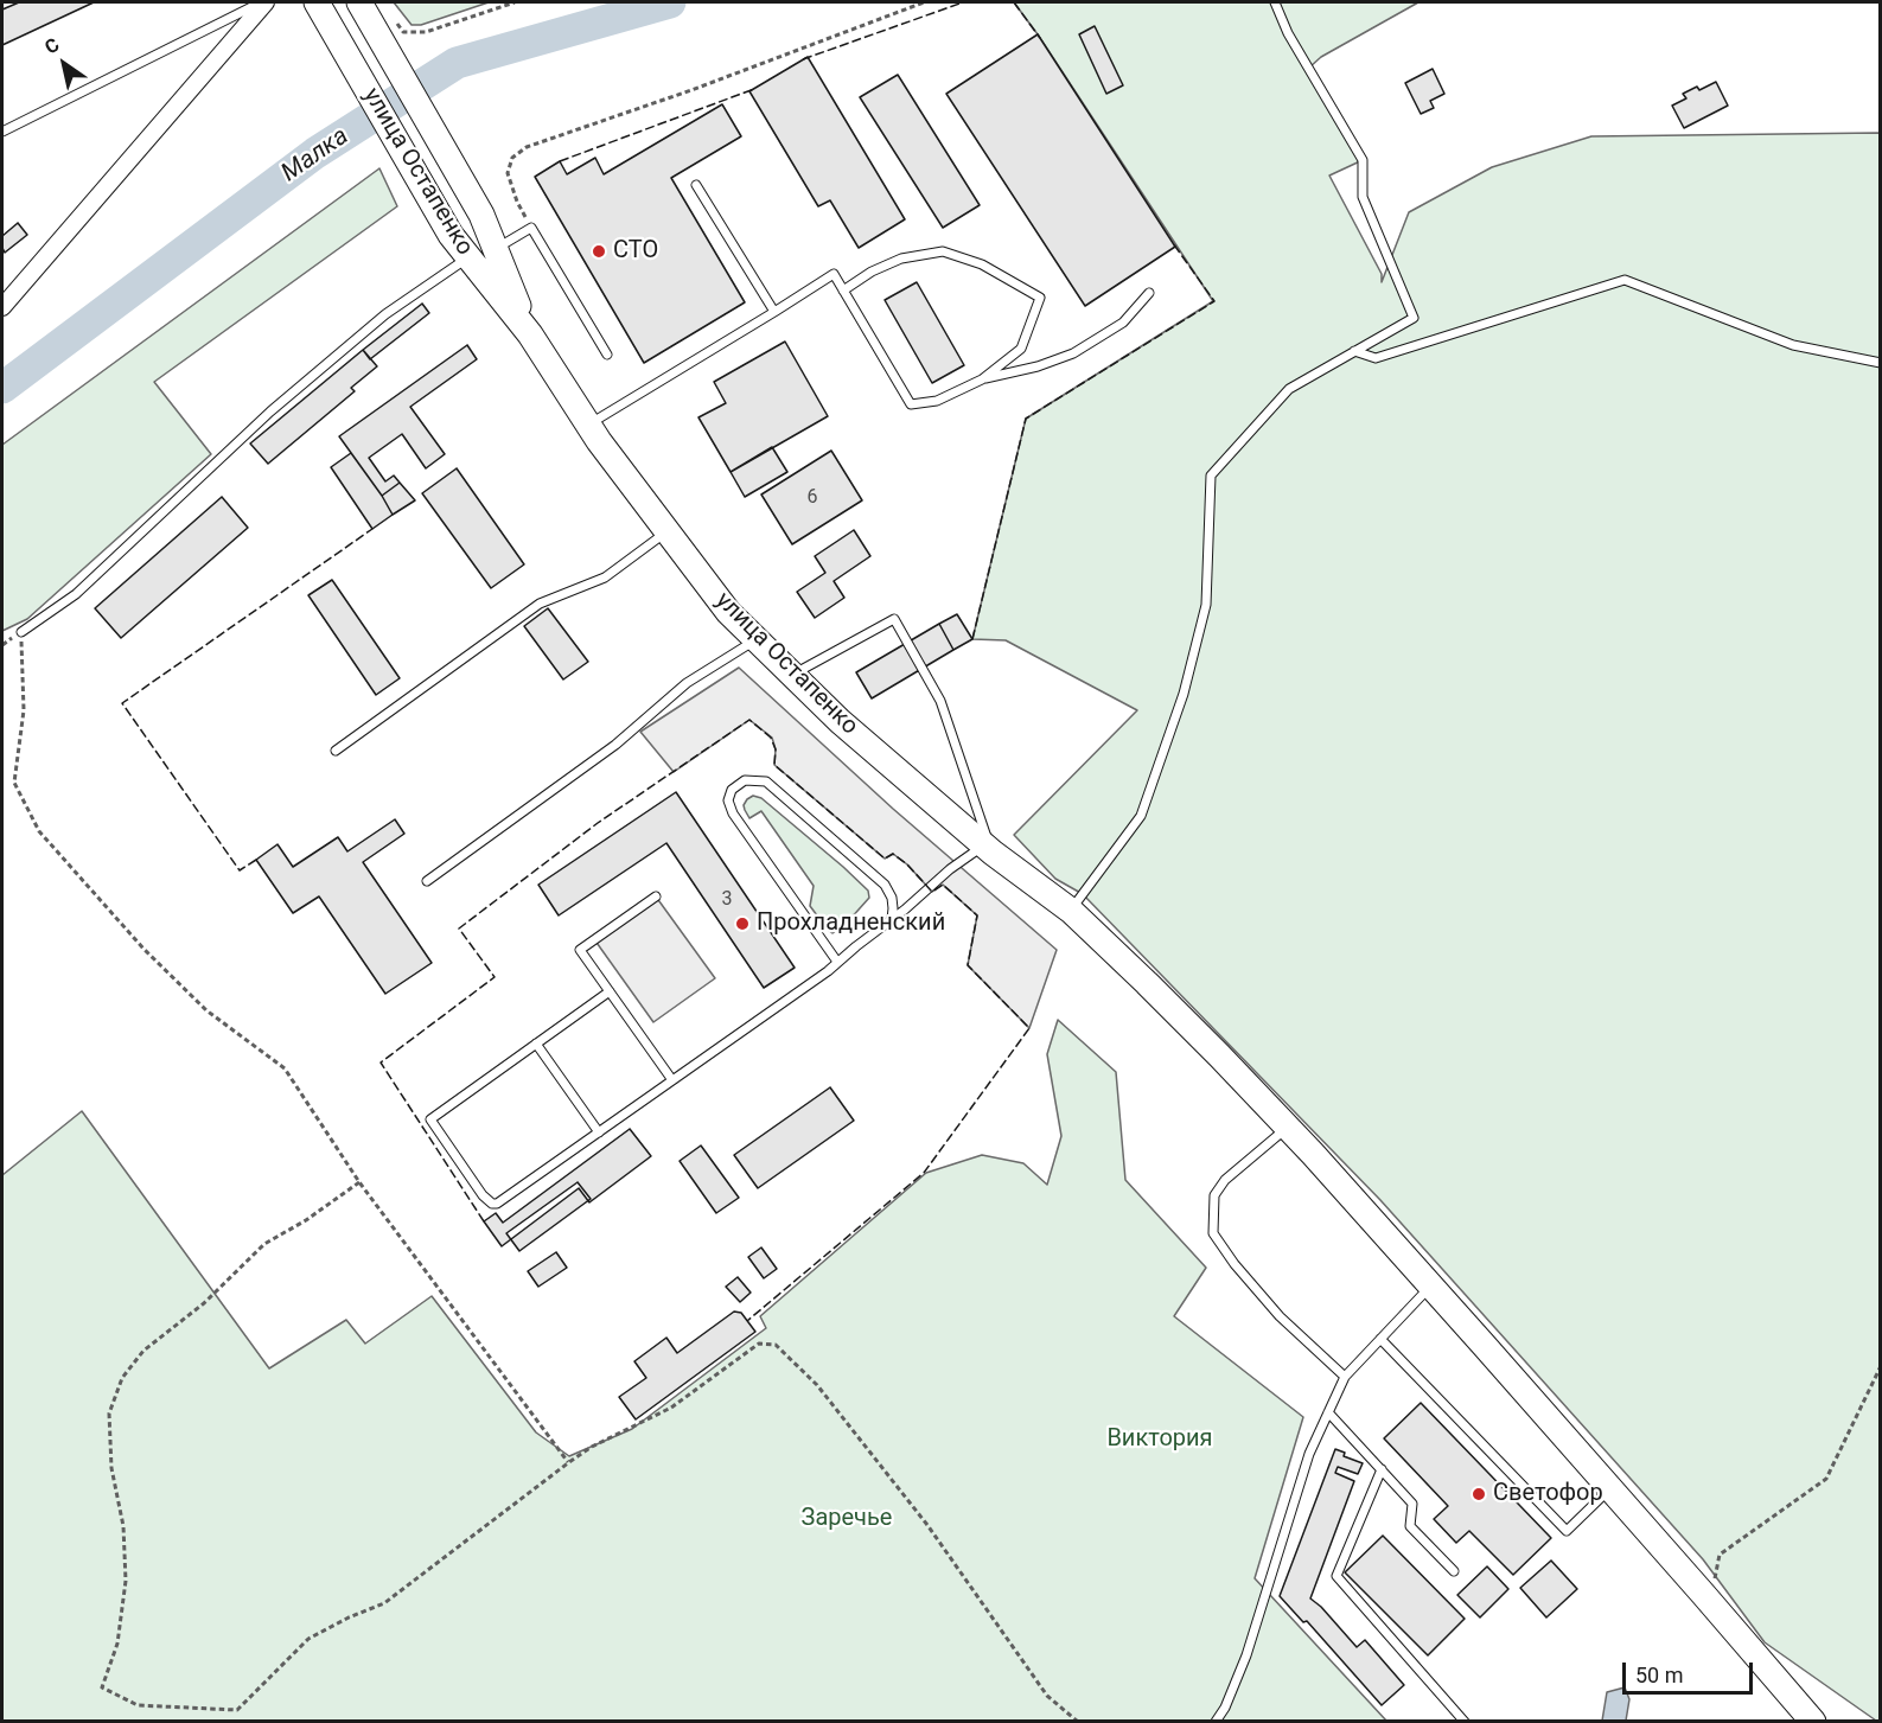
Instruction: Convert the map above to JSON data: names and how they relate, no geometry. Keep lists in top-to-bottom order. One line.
{"streets":{"main road":["улица Остапенко"]},"water":["Малка"],"parks":["Виктория","Заречье"],"places":["СТО","Прохладненский","Светофор"],"house_numbers":["6","3"],"scale_bar":"50 m","north":"top left"}
